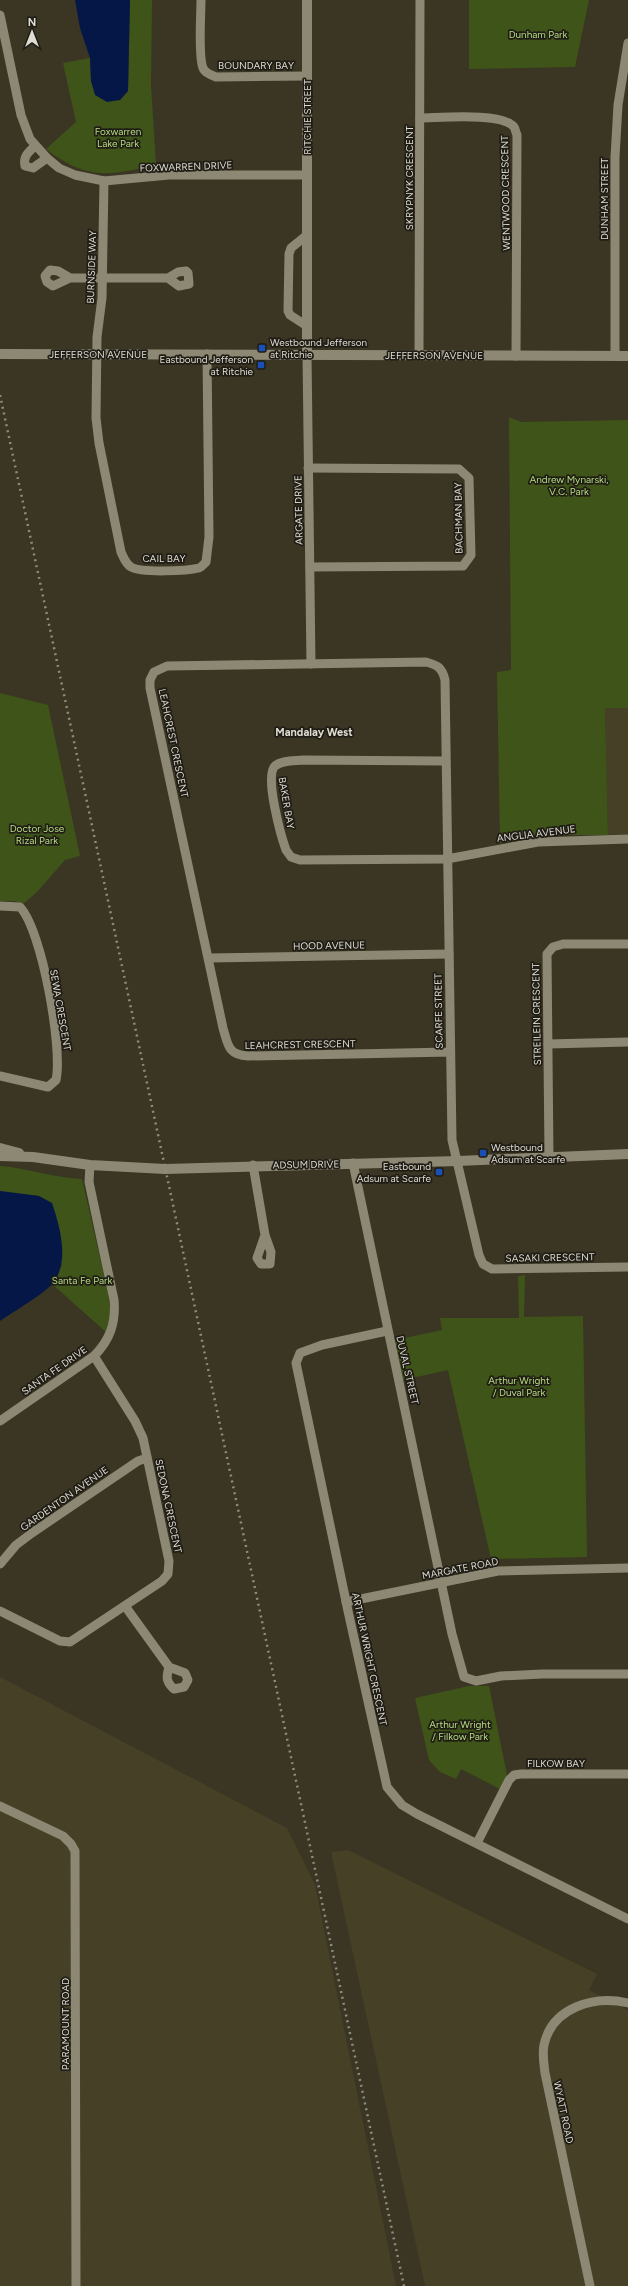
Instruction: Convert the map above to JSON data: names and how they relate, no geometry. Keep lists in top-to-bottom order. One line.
{"streets":{"street":["BOUNDARY BAY","RITCHIE STREET","FOXWARREN DRIVE","SKRYPNYK CRESCENT","WENTWOOD CRESCENT","DUNHAM STREET","BURNSIDE WAY","JEFFERSON AVENUE","ARGATE DRIVE","BACHMAN BAY","CAIL BAY","LEAHCREST CRESCENT","BAKER BAY","ANGLIA AVENUE","HOOD AVENUE","SEWA CRESCENT","SCARFE STREET","STREILEIN CRESCENT","ADSUM DRIVE","SASAKI CRESCENT","SANTA FE DRIVE","DUVAL STREET","GARDENTON AVENUE","SEDONA CRESCENT","MARGATE ROAD","ARTHUR WRIGHT CRESCENT","FILKOW BAY","PARAMOUNT ROAD","WYATT ROAD"]},"crossings":[["BOUNDARY BAY","RITCHIE STREET"],["RITCHIE STREET","FOXWARREN DRIVE"],["RITCHIE STREET","JEFFERSON AVENUE"],["RITCHIE STREET","ARGATE DRIVE"],["FOXWARREN DRIVE","BURNSIDE WAY"],["SKRYPNYK CRESCENT","WENTWOOD CRESCENT"],["SKRYPNYK CRESCENT","JEFFERSON AVENUE"],["WENTWOOD CRESCENT","JEFFERSON AVENUE"],["DUNHAM STREET","JEFFERSON AVENUE"],["BURNSIDE WAY","JEFFERSON AVENUE"],["BURNSIDE WAY","CAIL BAY"],["JEFFERSON AVENUE","ARGATE DRIVE"],["JEFFERSON AVENUE","CAIL BAY"],["ARGATE DRIVE","BACHMAN BAY"],["ARGATE DRIVE","LEAHCREST CRESCENT"],["LEAHCREST CRESCENT","BAKER BAY"],["LEAHCREST CRESCENT","ANGLIA AVENUE"],["LEAHCREST CRESCENT","HOOD AVENUE"],["LEAHCREST CRESCENT","SCARFE STREET"],["BAKER BAY","ANGLIA AVENUE"],["BAKER BAY","SCARFE STREET"],["ANGLIA AVENUE","SCARFE STREET"],["HOOD AVENUE","SCARFE STREET"],["SCARFE STREET","ADSUM DRIVE"],["SCARFE STREET","SASAKI CRESCENT"],["STREILEIN CRESCENT","ADSUM DRIVE"],["ADSUM DRIVE","SASAKI CRESCENT"],["ADSUM DRIVE","SANTA FE DRIVE"],["ADSUM DRIVE","DUVAL STREET"],["SANTA FE DRIVE","SEDONA CRESCENT"],["DUVAL STREET","MARGATE ROAD"],["DUVAL STREET","ARTHUR WRIGHT CRESCENT"],["GARDENTON AVENUE","SEDONA CRESCENT"],["MARGATE ROAD","ARTHUR WRIGHT CRESCENT"],["ARTHUR WRIGHT CRESCENT","FILKOW BAY"]],"districts":["Mandalay West"],"parks":["Dunham Park","Foxwarren Lake Park","Andrew Mynarski, V.C. Park","Doctor Jose Rizal Park","Santa Fe Park","Arthur Wright / Duval Park","Arthur Wright / Filkow Park"],"places":{"transit":["Westbound Jefferson at Ritchie","Eastbound Jefferson at Ritchie","Westbound Adsum at Scarfe","Eastbound Adsum at Scarfe"]},"north":"top"}
